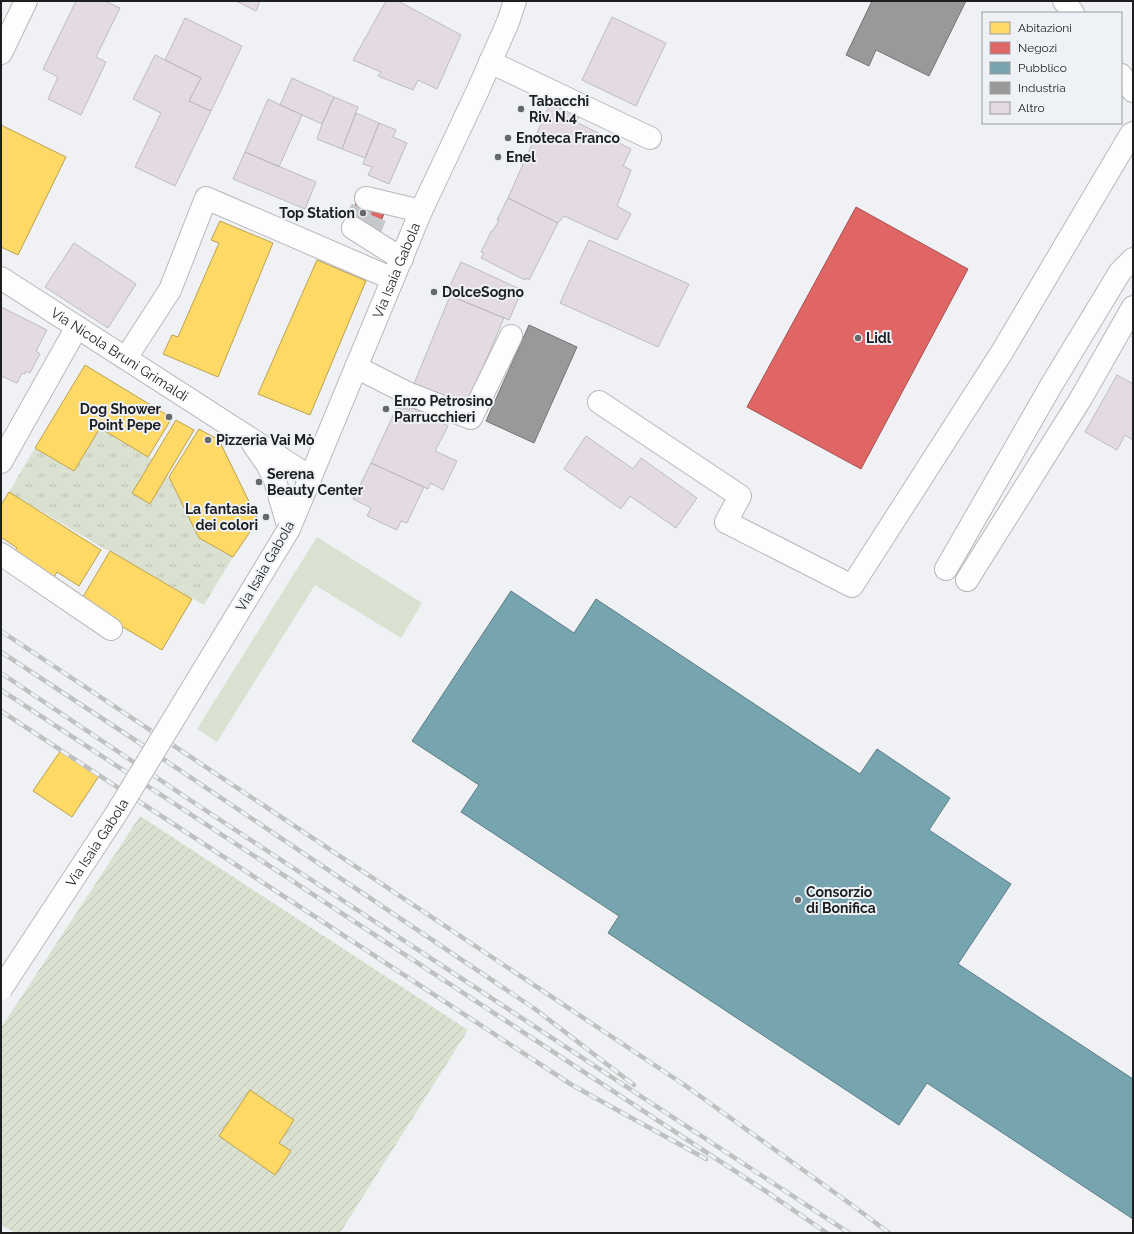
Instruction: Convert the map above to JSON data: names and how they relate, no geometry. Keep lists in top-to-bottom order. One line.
{"streets":{"street":["Via Isaia Gabola","Via Nicola Bruni Grimaldi"]},"crossings":[["Via Isaia Gabola","Via Nicola Bruni Grimaldi"]],"places":["Tabacchi Riv. N.4","Enoteca Franco","Enel","Top Station","DolceSogno","Lidl","Enzo Petrosino Parrucchieri","Dog Shower Point Pepe","Pizzeria Vai Mò","Serena Beauty Center","La fantasia dei colori","Consorzio di Bonifica"],"legend":["Abitazioni","Negozi","Pubblico","Industria","Altro"]}
